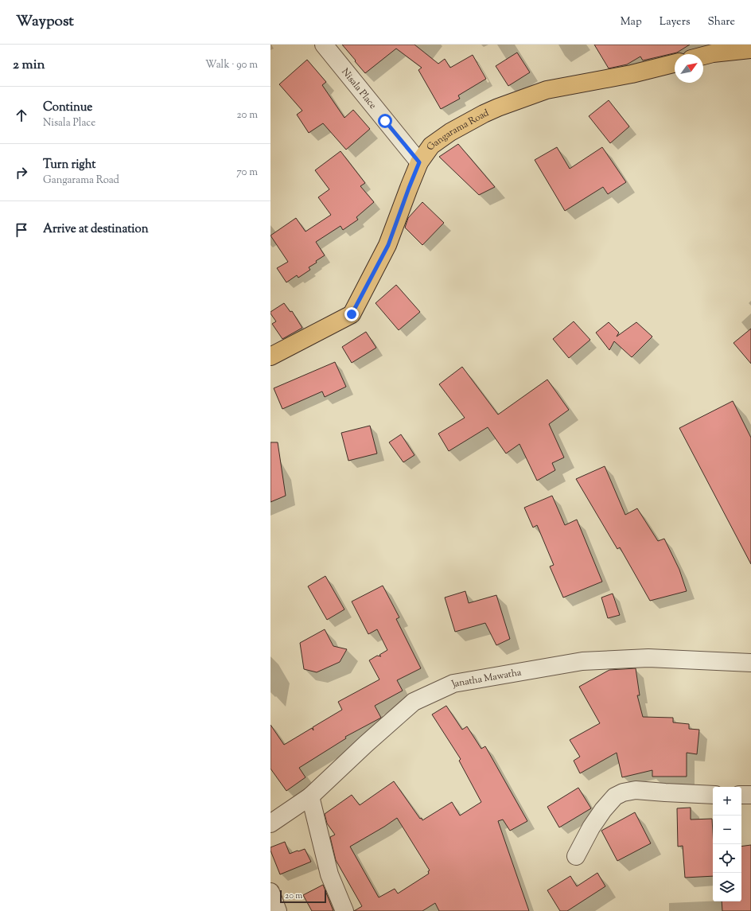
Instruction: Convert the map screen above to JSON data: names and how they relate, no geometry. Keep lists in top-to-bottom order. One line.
{"streets":{"main road":["Gangarama Road"],"street":["Nisala Place","Janatha Mawatha"]},"crossings":[["Nisala Place","Gangarama Road"]],"scale_bar":"20 m","north":"top right","page":{"header":"Waypost","nav":["Map","Layers","Share"],"heading":["2 min","Walk · 90 m"],"list":[["Continue","Nisala Place","20 m"],["Turn right","Gangarama Road","70 m"],"Arrive at destination"],"map_buttons":["+","−"],"scale":"20 m"}}
